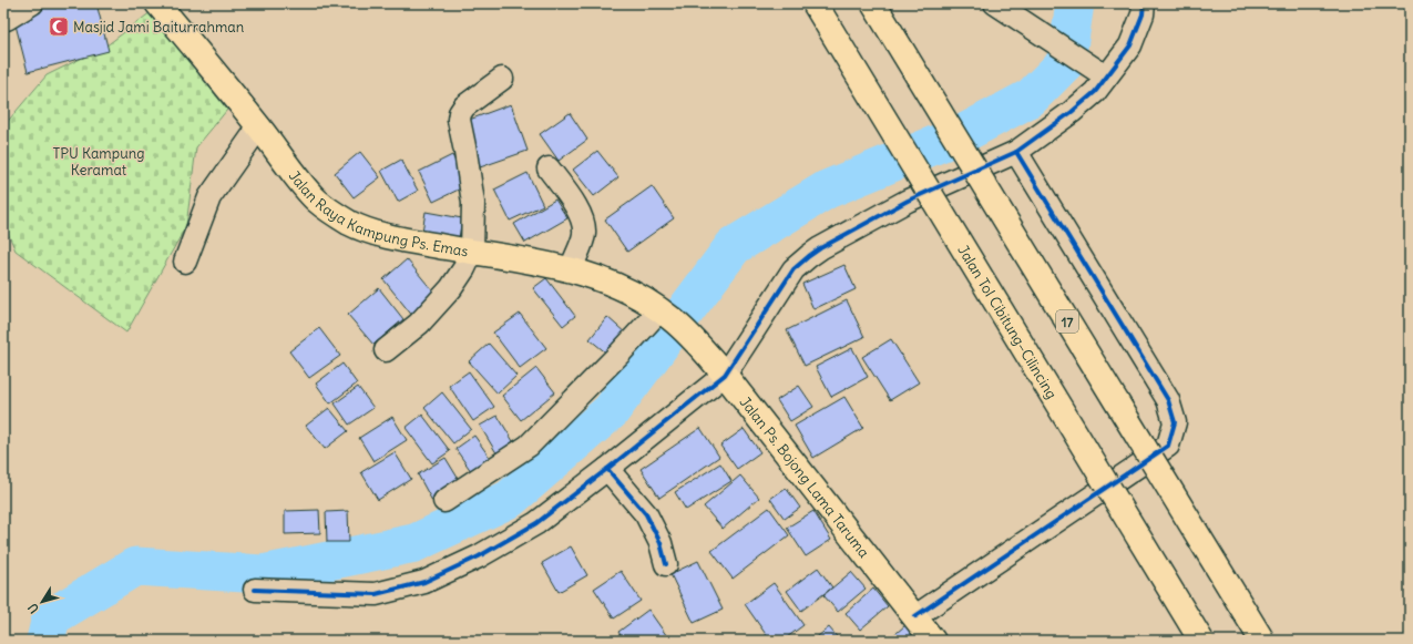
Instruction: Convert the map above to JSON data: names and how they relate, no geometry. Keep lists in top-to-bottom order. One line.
{"streets":{"main road":["Jalan Raya Kampung Ps. Emas","Jalan Tol Cibitung–Cilincing","17","Jalan Ps. Bojong Lama Taruma"]},"crossings":[["Jalan Raya Kampung Ps. Emas","Jalan Ps. Bojong Lama Taruma"]],"parks":["TPU Kampung Keramat"],"places":{"mosque":["Masjid Jami Baiturrahman"]},"north":"bottom left"}
